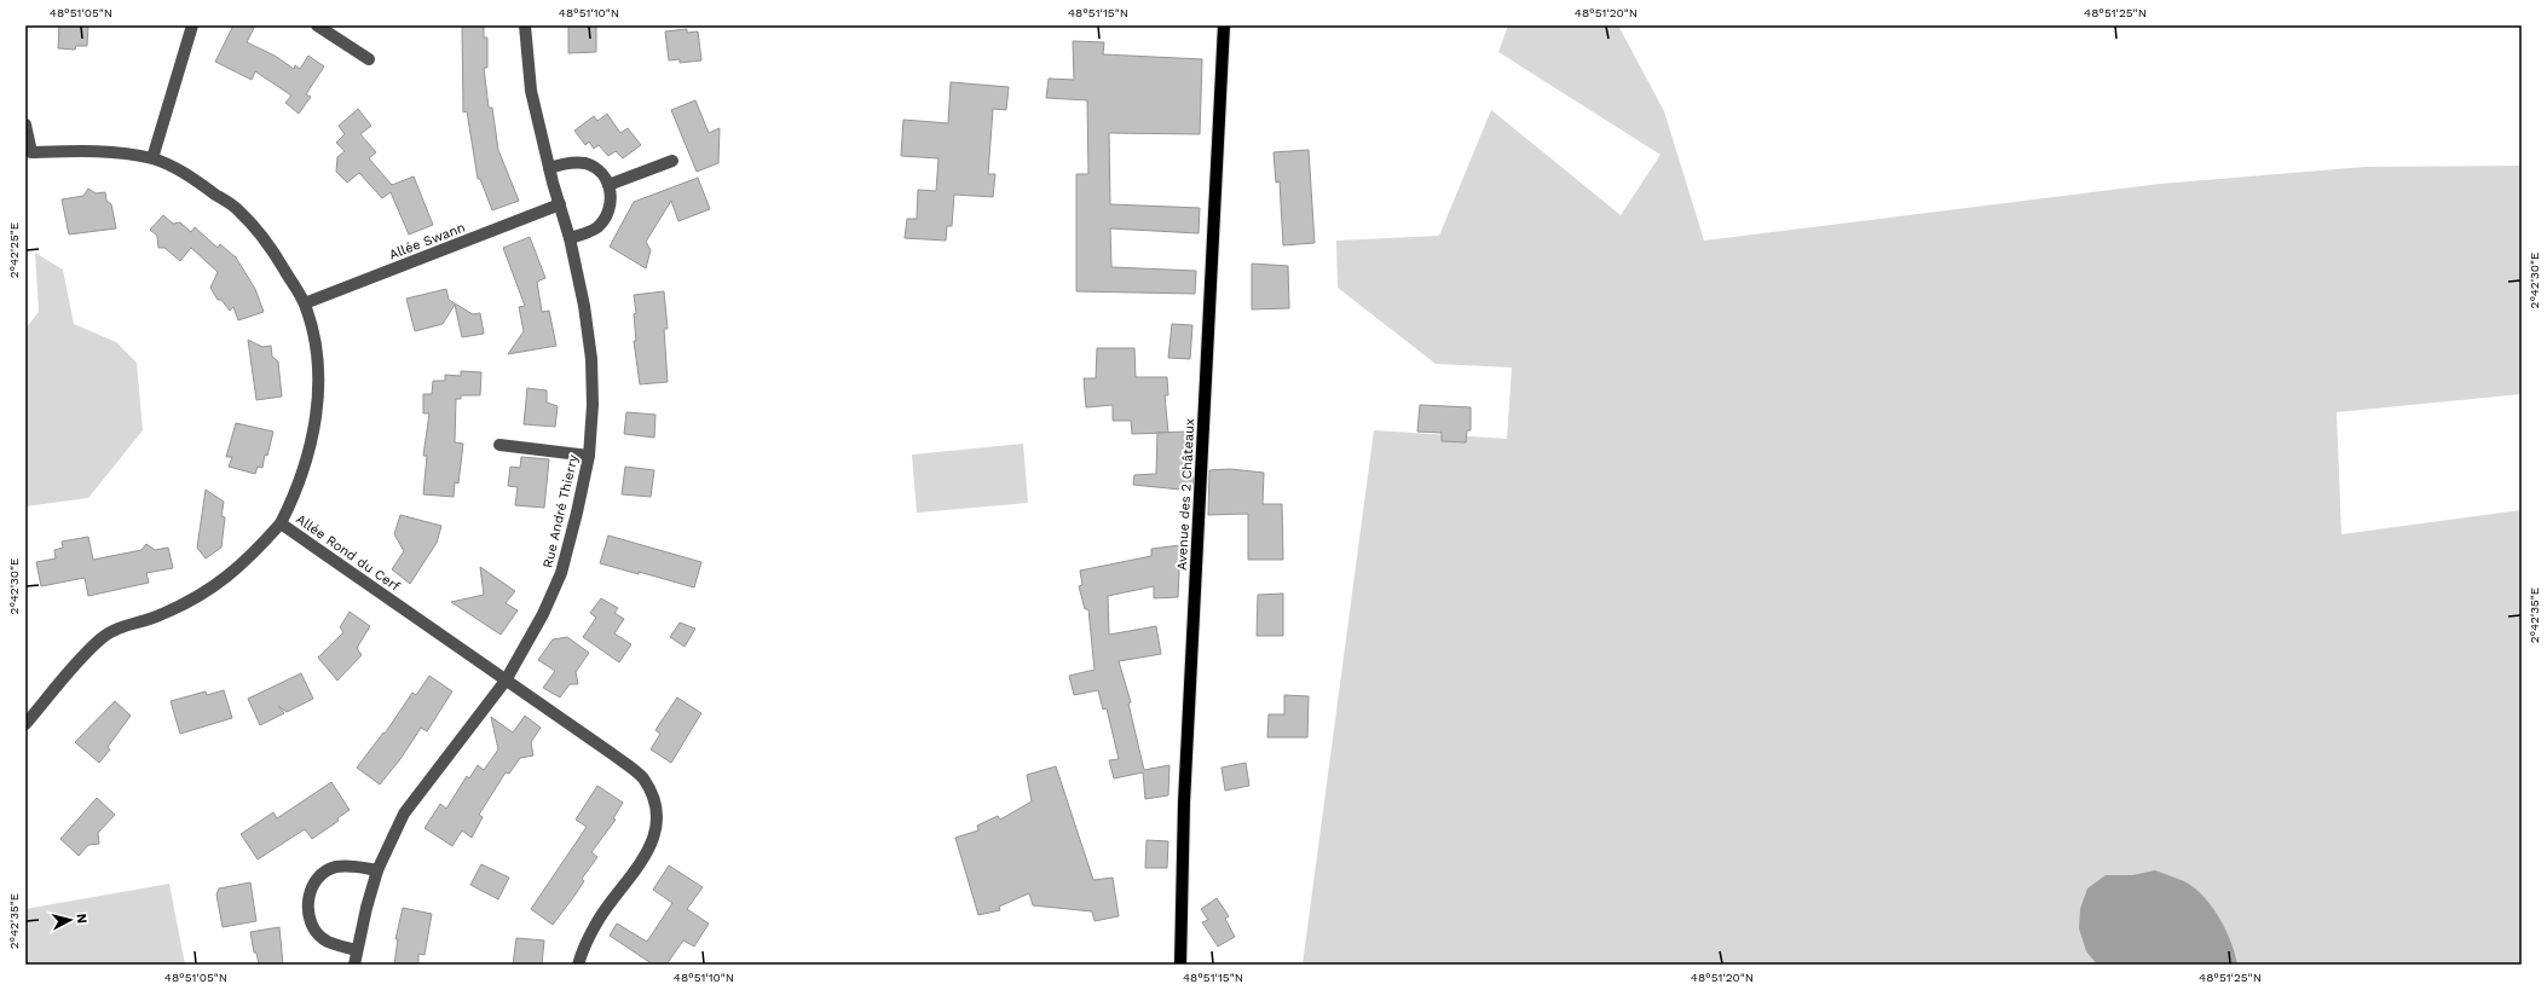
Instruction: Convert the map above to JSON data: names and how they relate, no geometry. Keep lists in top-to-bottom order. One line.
{"streets":{"main road":["Avenue des 2 Châteaux"],"street":["Allée Swann","Rue André Thierry","Allée Rond du Cerf"]},"crossings":[["Allée Swann","Rue André Thierry"],["Allée Swann","Allée Rond du Cerf"],["Rue André Thierry","Allée Rond du Cerf"]],"north":"right","coordinates":["48°51'05\"N","48°51'10\"N","48°51'15\"N","48°51'20\"N","48°51'25\"N","2°42'25\"E","2°42'30\"E","2°42'35\"E"]}
